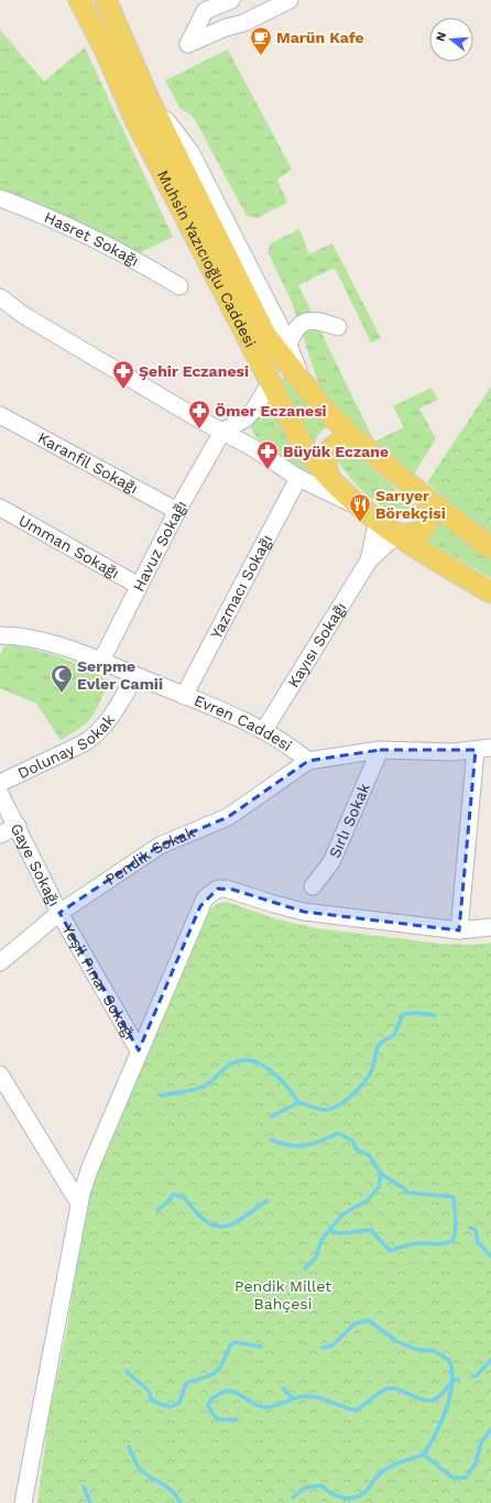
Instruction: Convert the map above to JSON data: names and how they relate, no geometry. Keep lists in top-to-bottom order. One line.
{"streets":{"main road":["Muhsin Yazıcıoğlu Caddesi"],"street":["Hasret Sokağı","Karanfil Sokağı","Havuz Sokağı","Umman Sokağı","Yazmacı Sokağı","Kayısı Sokağı","Evren Caddesi","Dolunay Sokak","Sırlı Sokak","Pendik Sokak","Gaye Sokağı","Yeşil Pınar Sokağı"]},"crossings":[["Karanfil Sokağı","Havuz Sokağı"],["Havuz Sokağı","Umman Sokağı"],["Havuz Sokağı","Evren Caddesi"],["Yazmacı Sokağı","Evren Caddesi"],["Kayısı Sokağı","Evren Caddesi"],["Evren Caddesi","Dolunay Sokak"],["Evren Caddesi","Sırlı Sokak"],["Evren Caddesi","Pendik Sokak"],["Pendik Sokak","Gaye Sokağı"],["Pendik Sokak","Yeşil Pınar Sokağı"],["Gaye Sokağı","Yeşil Pınar Sokağı"]],"parks":["Pendik Millet Bahçesi"],"places":{"cafe":["Marün Kafe"],"pharmacy":["Şehir Eczanesi","Ömer Eczanesi","Büyük Eczane"],"restaurant":["Sarıyer Börekçisi"],"mosque":["Serpme Evler Camii"]},"north":"left"}
